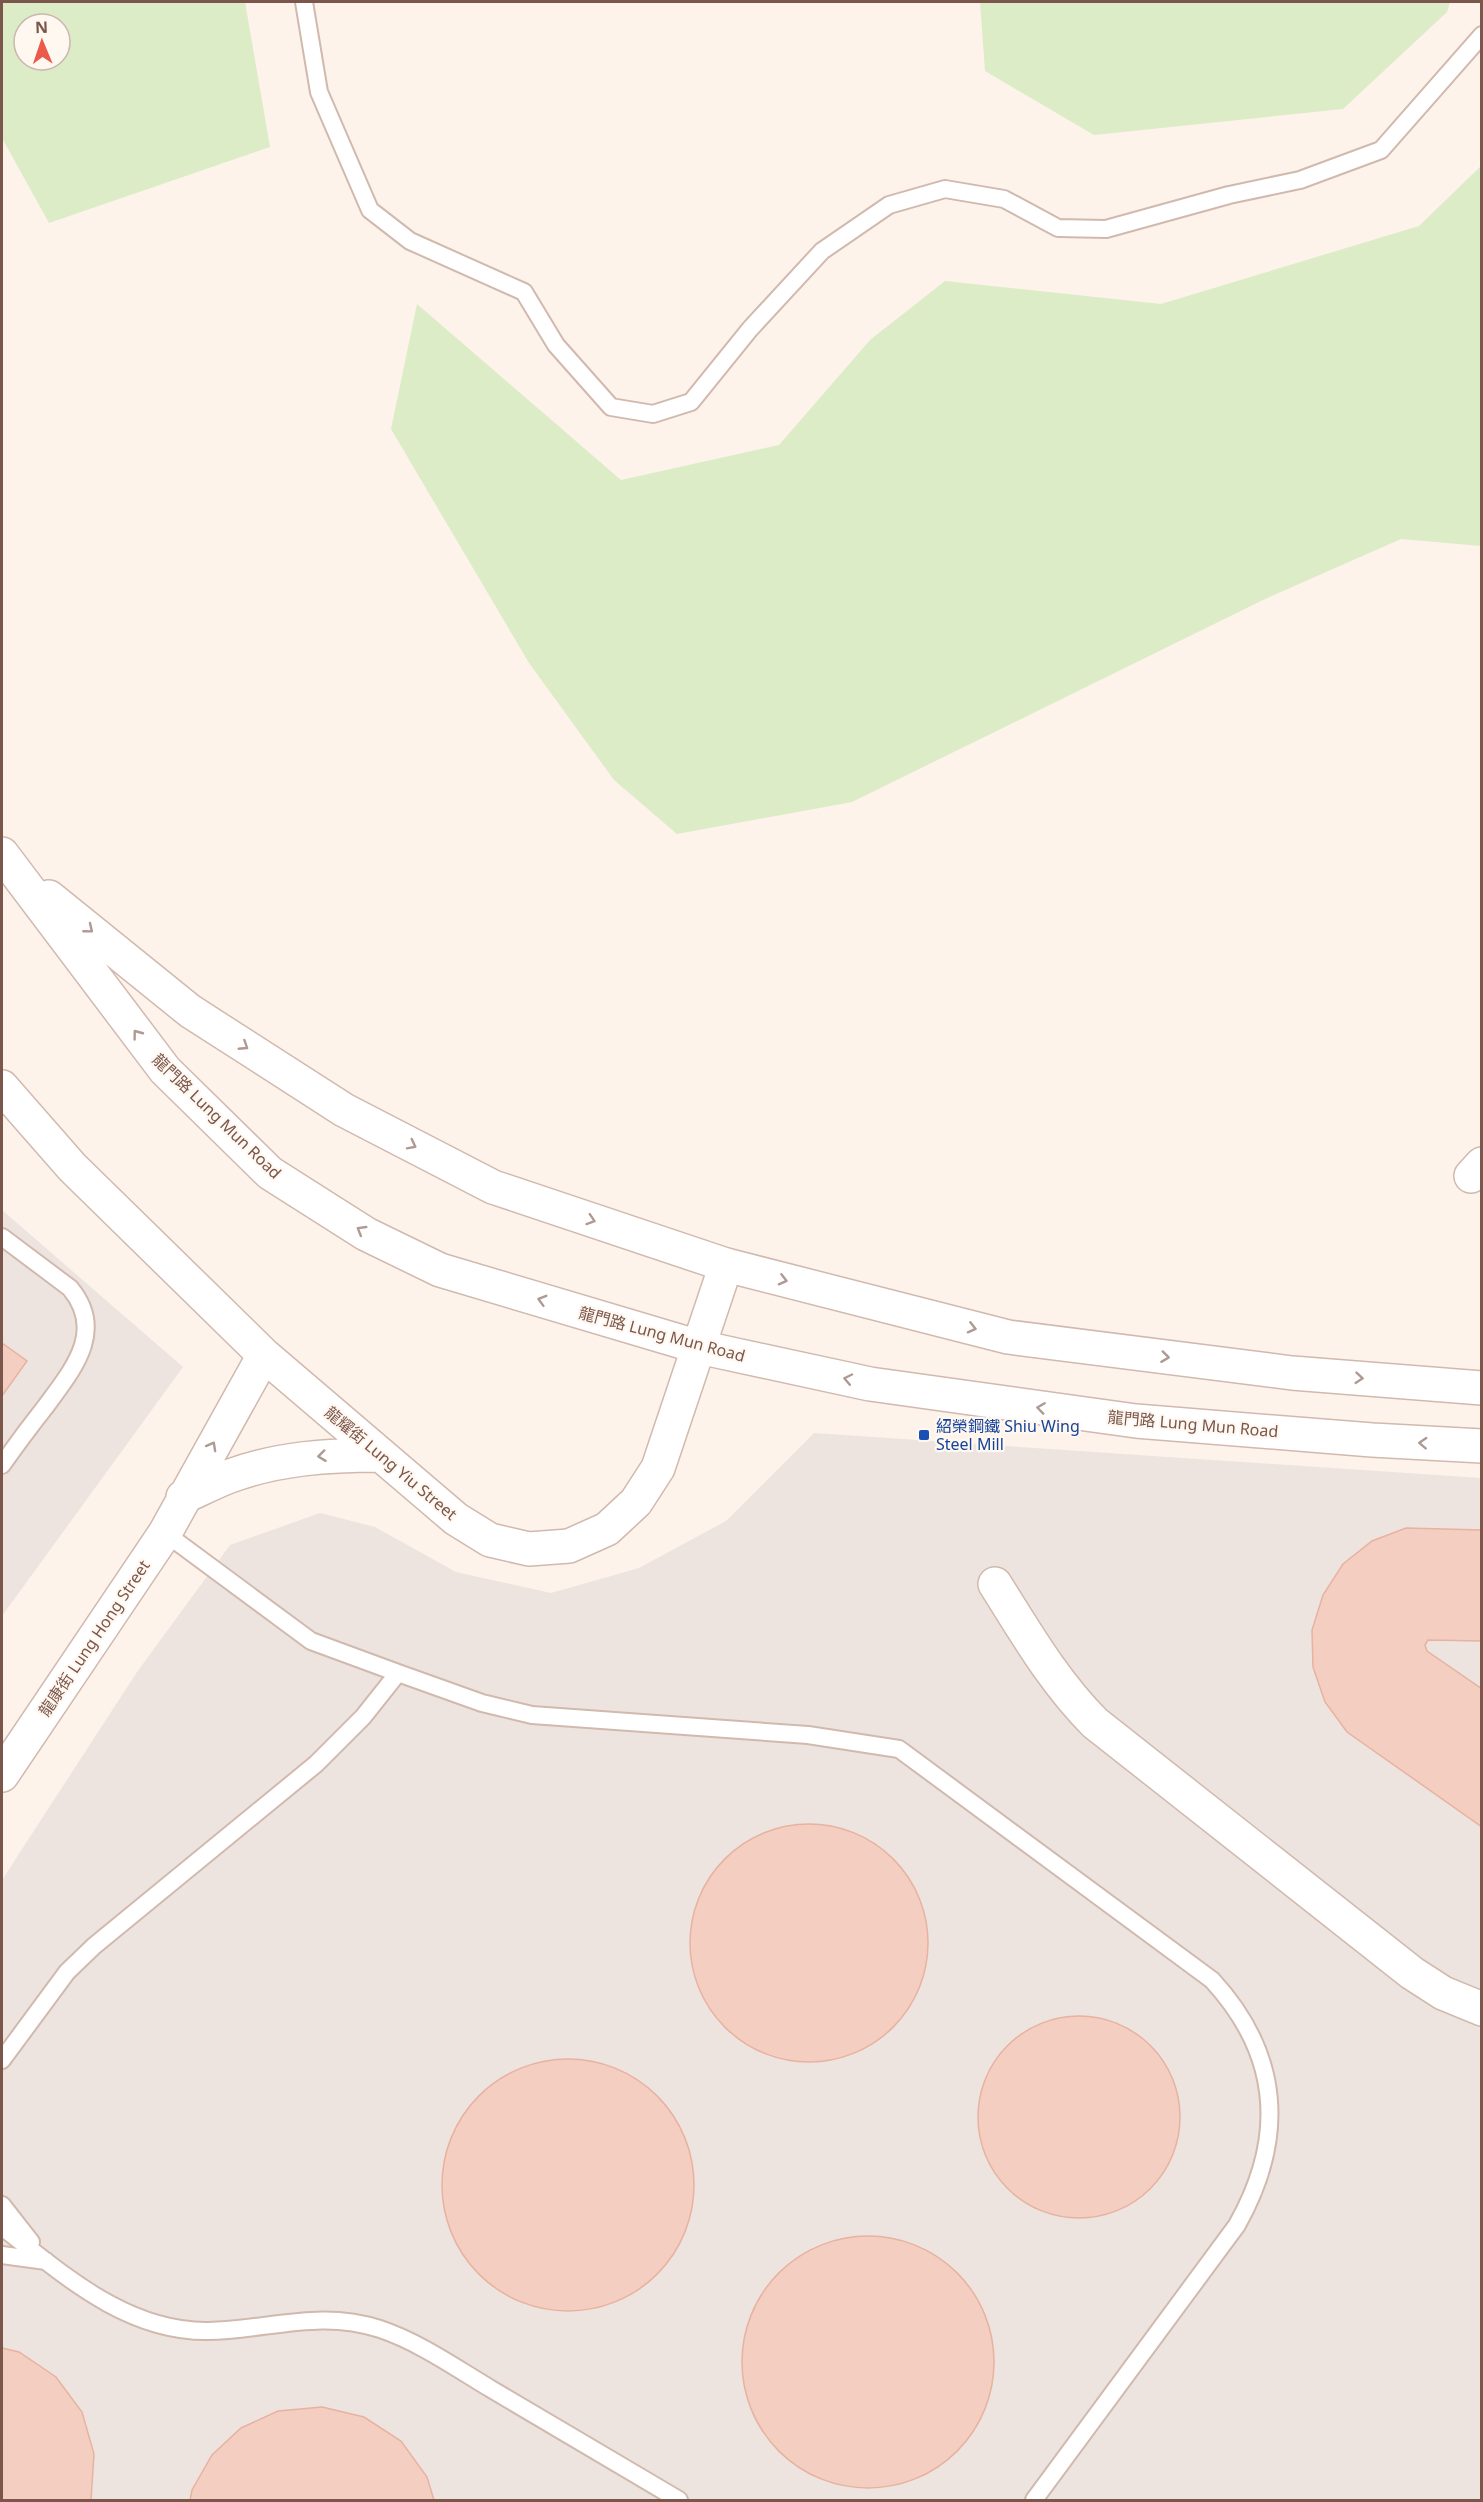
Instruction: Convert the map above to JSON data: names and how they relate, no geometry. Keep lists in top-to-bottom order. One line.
{"streets":{"street":["龍門路 Lung Mun Road","龍耀街 Lung Yiu Street","龍康街 Lung Hong Street"]},"crossings":[["龍門路 Lung Mun Road","龍耀街 Lung Yiu Street"],["龍耀街 Lung Yiu Street","龍康街 Lung Hong Street"]],"places":{"transit":["紹榮鋼鐵 Shiu Wing Steel Mill"]},"north":"top"}
